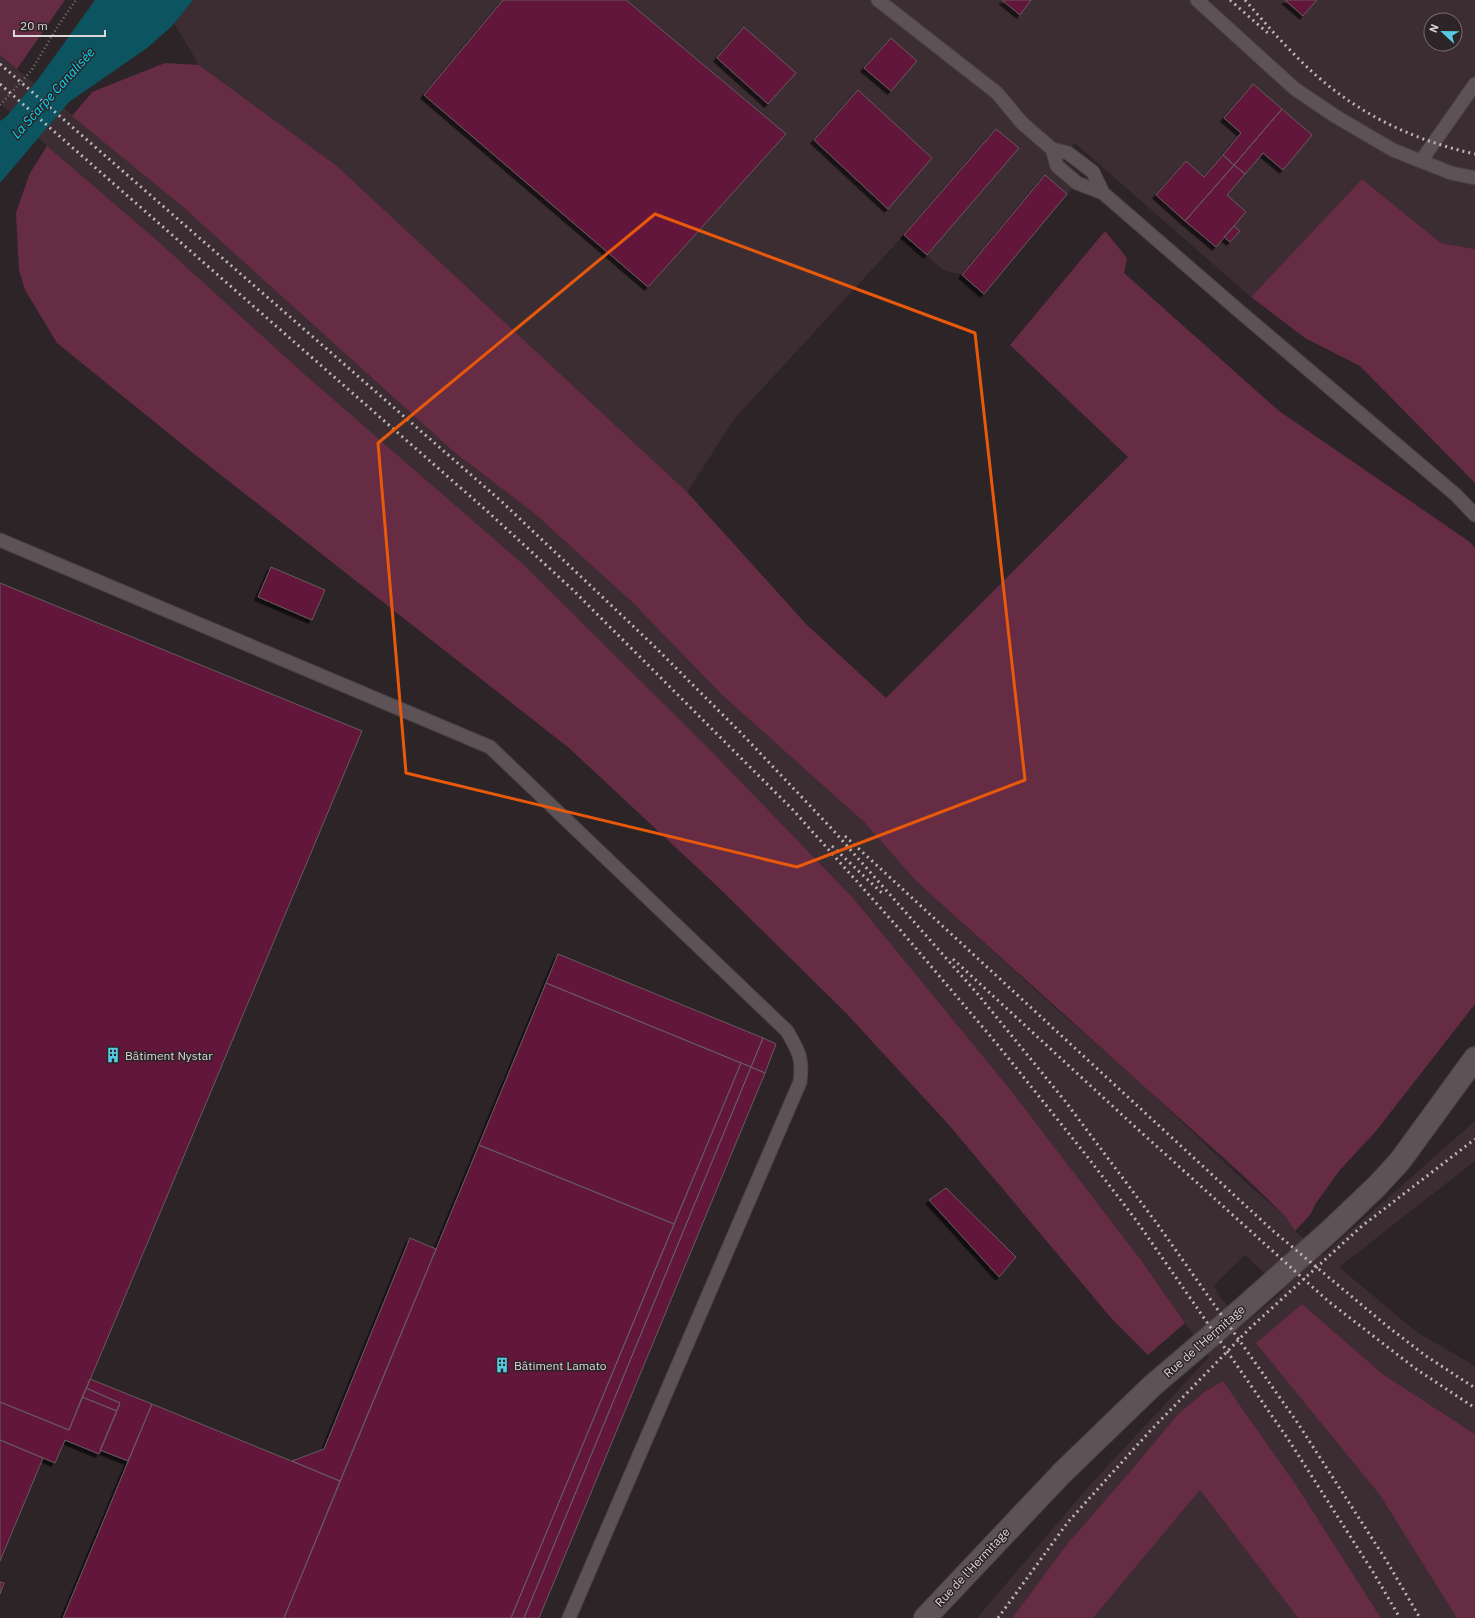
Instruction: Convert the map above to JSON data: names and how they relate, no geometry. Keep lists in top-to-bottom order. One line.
{"streets":{"street":["Rue de l'Hermitage"]},"water":["La Scarpe Canalisée"],"places":{"building":["Bâtiment Nystar","Bâtiment Lamato"]},"scale_bar":"20 m","north":"left"}
